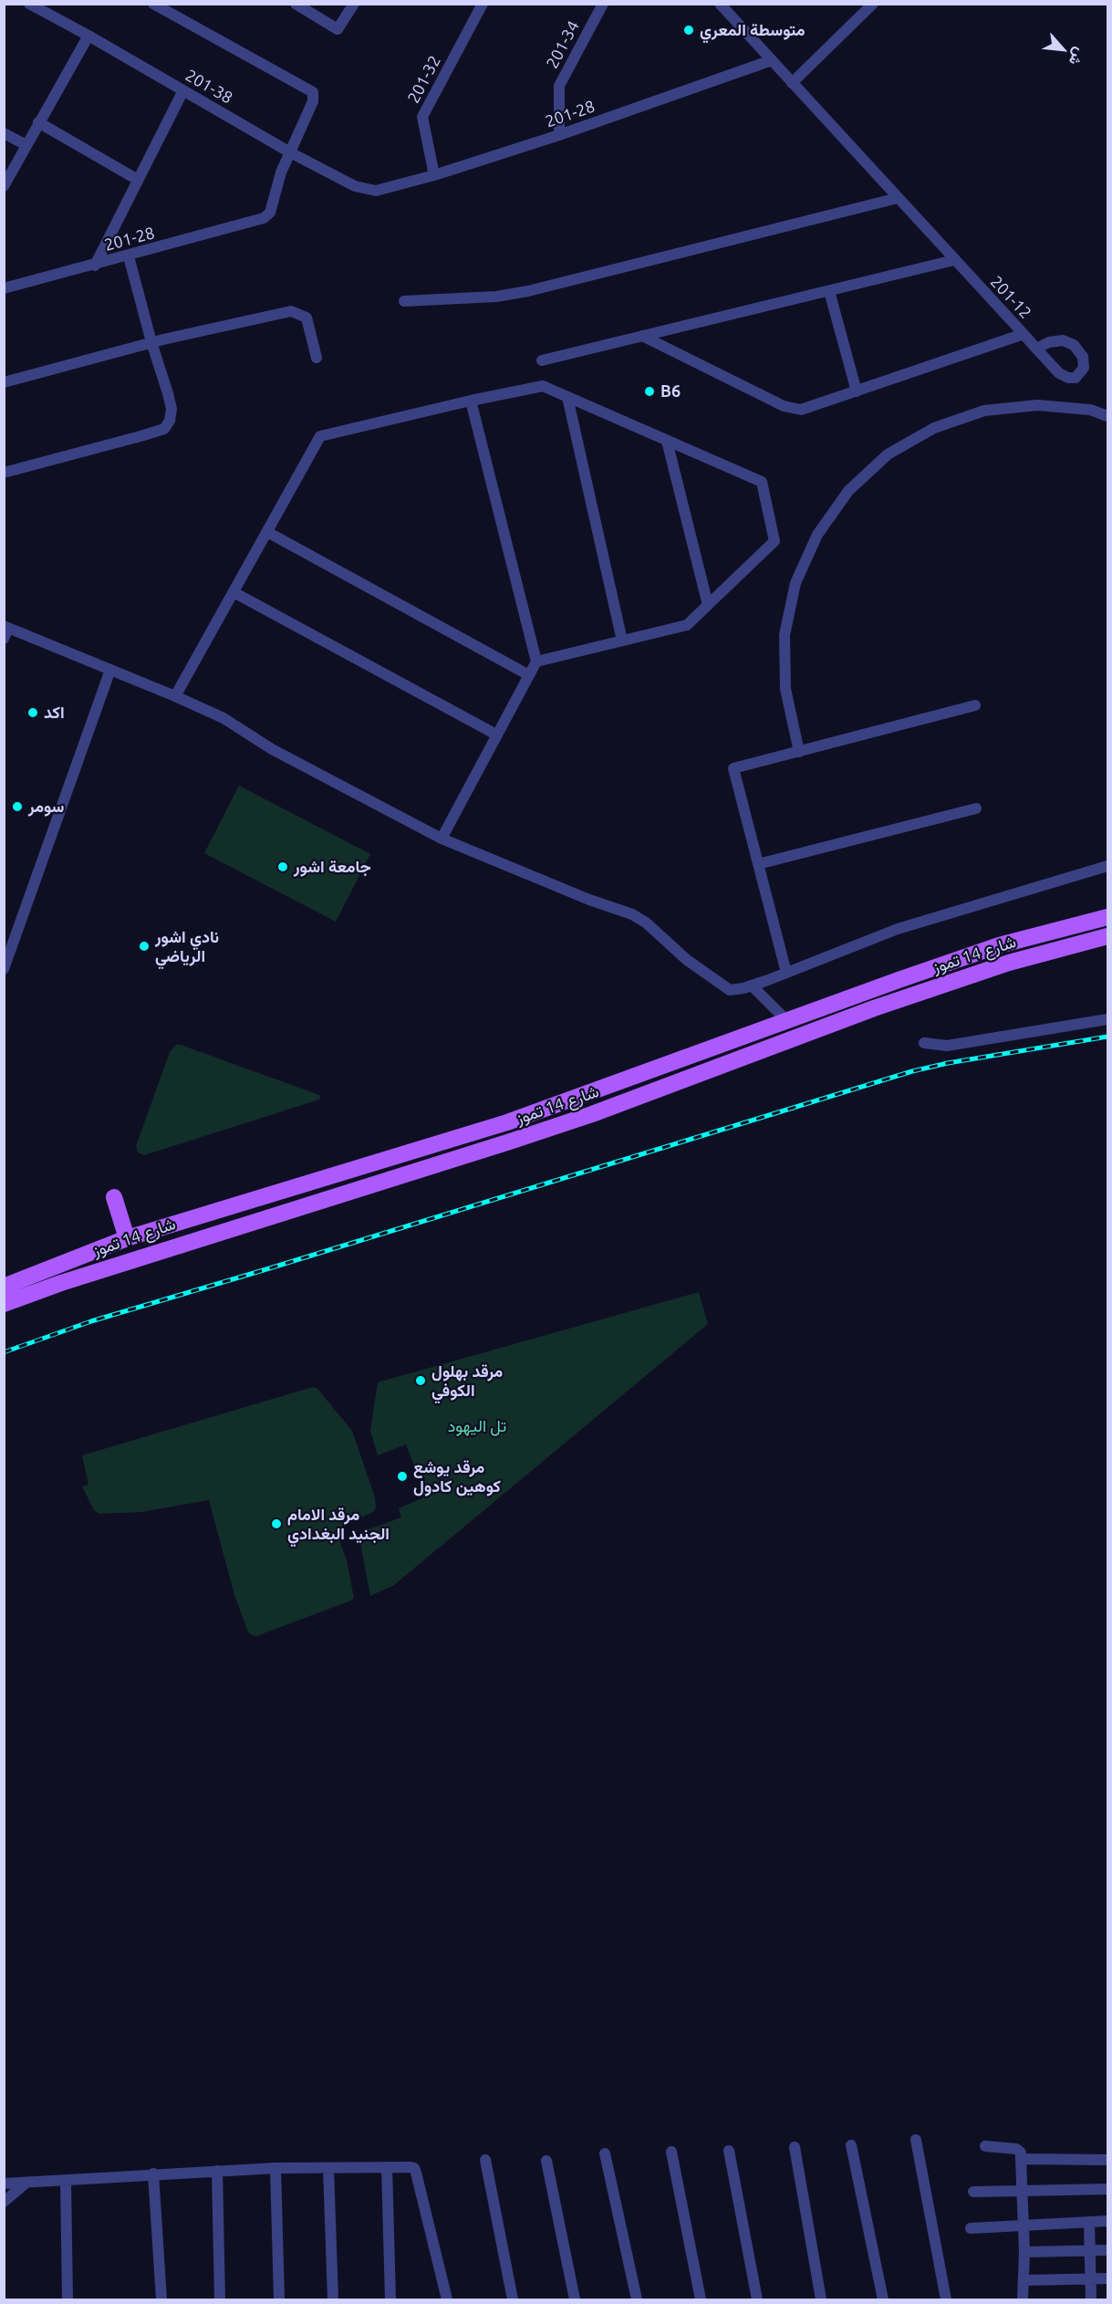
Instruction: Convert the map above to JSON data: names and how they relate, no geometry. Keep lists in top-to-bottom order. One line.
{"streets":{"main road":["شارع 14 تموز"],"street":["201-34","201-32","201-38","201-28","201-12"]},"crossings":[["201-34","201-28"],["201-32","201-28"],["201-38","201-28"],["201-28","201-12"]],"parks":["تل اليهود"],"places":["متوسطة المعري","B6","اكد","سومر","جامعة اشور","نادي اشور الرياضي","مرقد بهلول الكوفي","مرقد يوشع كوهين كادول","مرقد الامام الجنيد البغدادي"],"north":"bottom right"}
